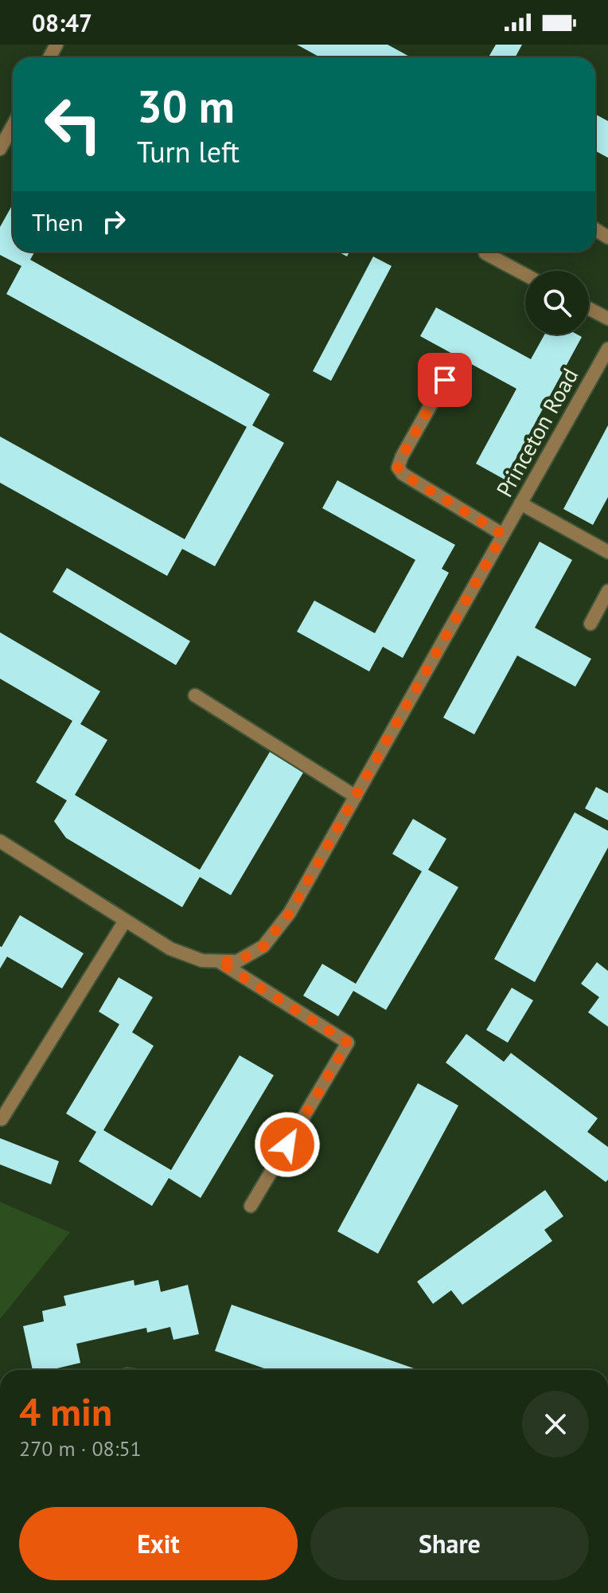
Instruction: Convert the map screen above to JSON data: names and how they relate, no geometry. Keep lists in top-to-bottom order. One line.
{"streets":{"street":["Princeton Road"]},"page":{"status":"08:47","turn":["30 m","Turn left"],"then":"Then","heading":["4 min","270 m · 08:51"],"buttons":["Exit","Share"]}}
